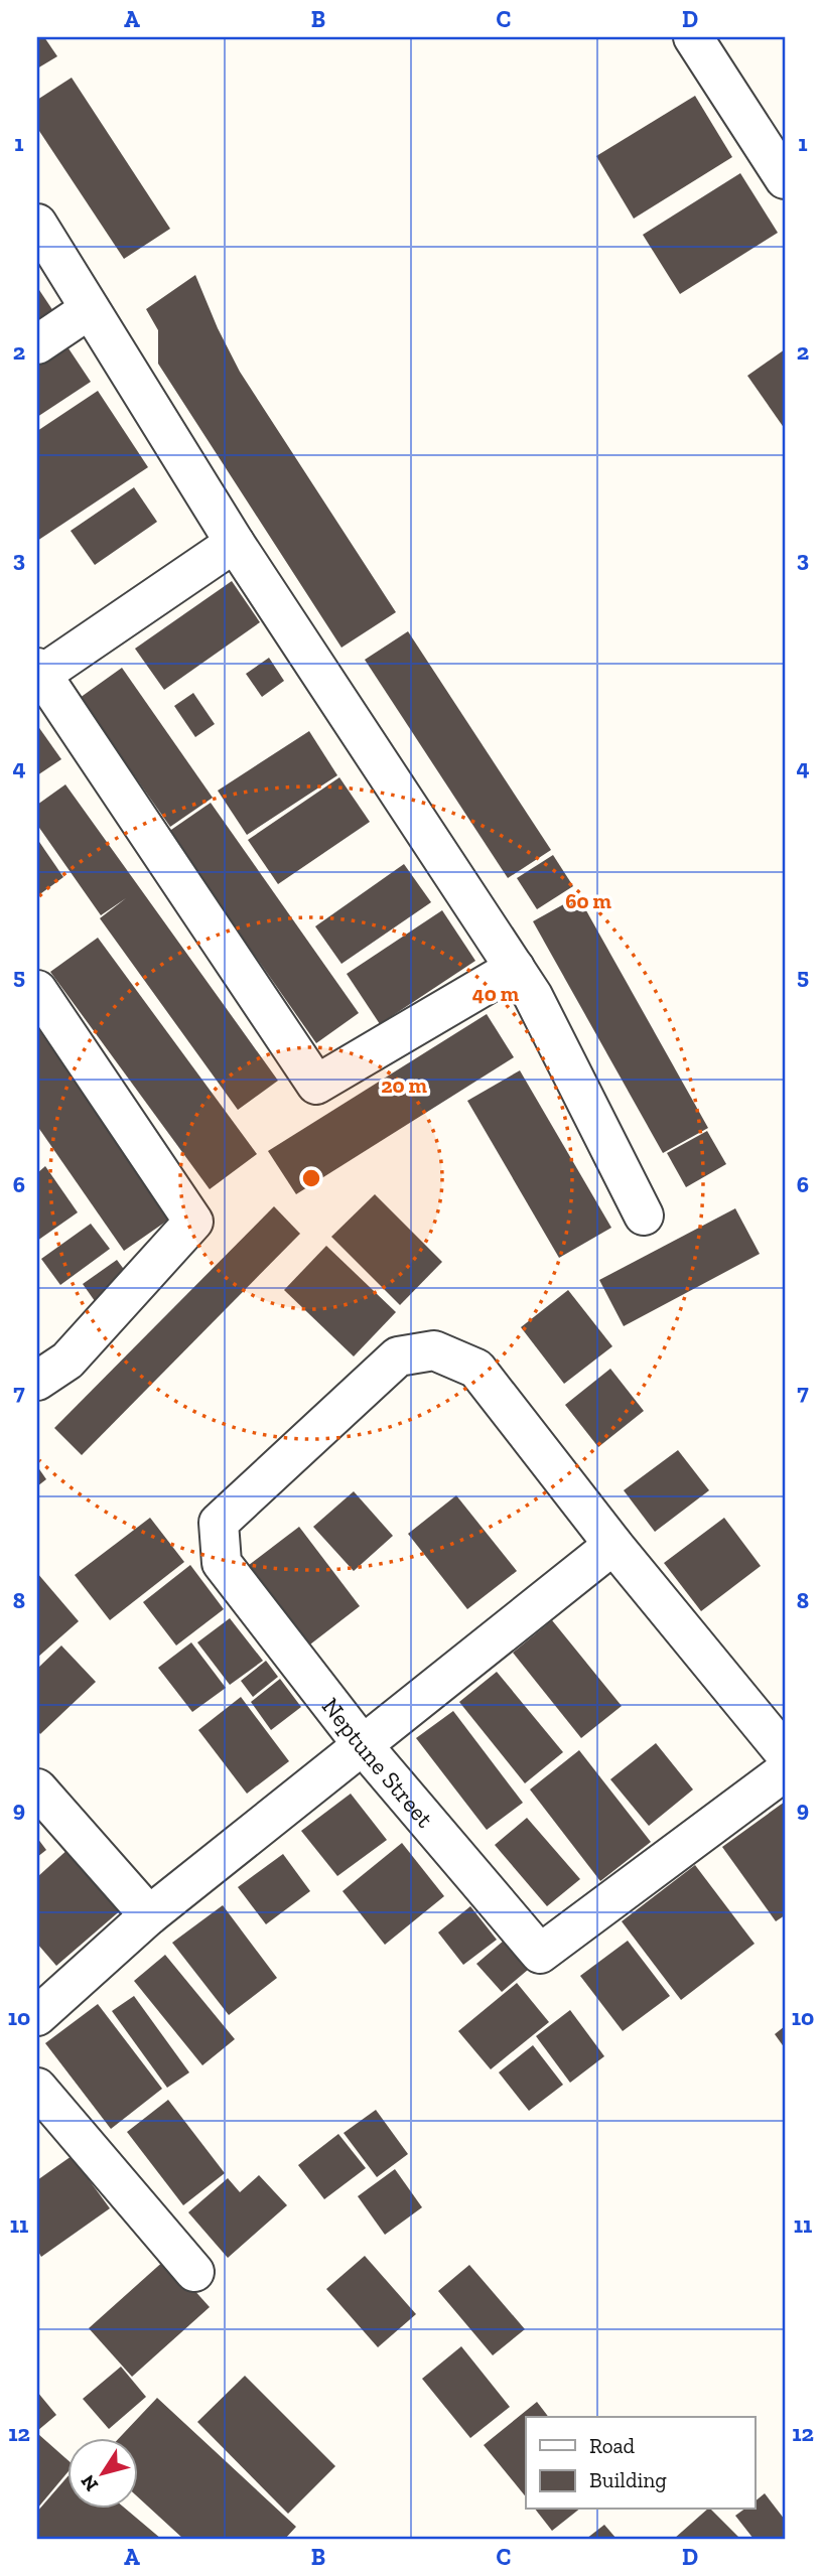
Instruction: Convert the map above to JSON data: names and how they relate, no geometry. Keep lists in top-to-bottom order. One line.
{"streets":{"street":["Neptune Street"]},"legend":["Road","Building"],"north":"bottom left","grid":{"columns":["A","B","C","D"],"rows":["1","2","3","4","5","6","7","8","9","10","11","12"]},"rings":["60 m","40 m","20 m"]}
